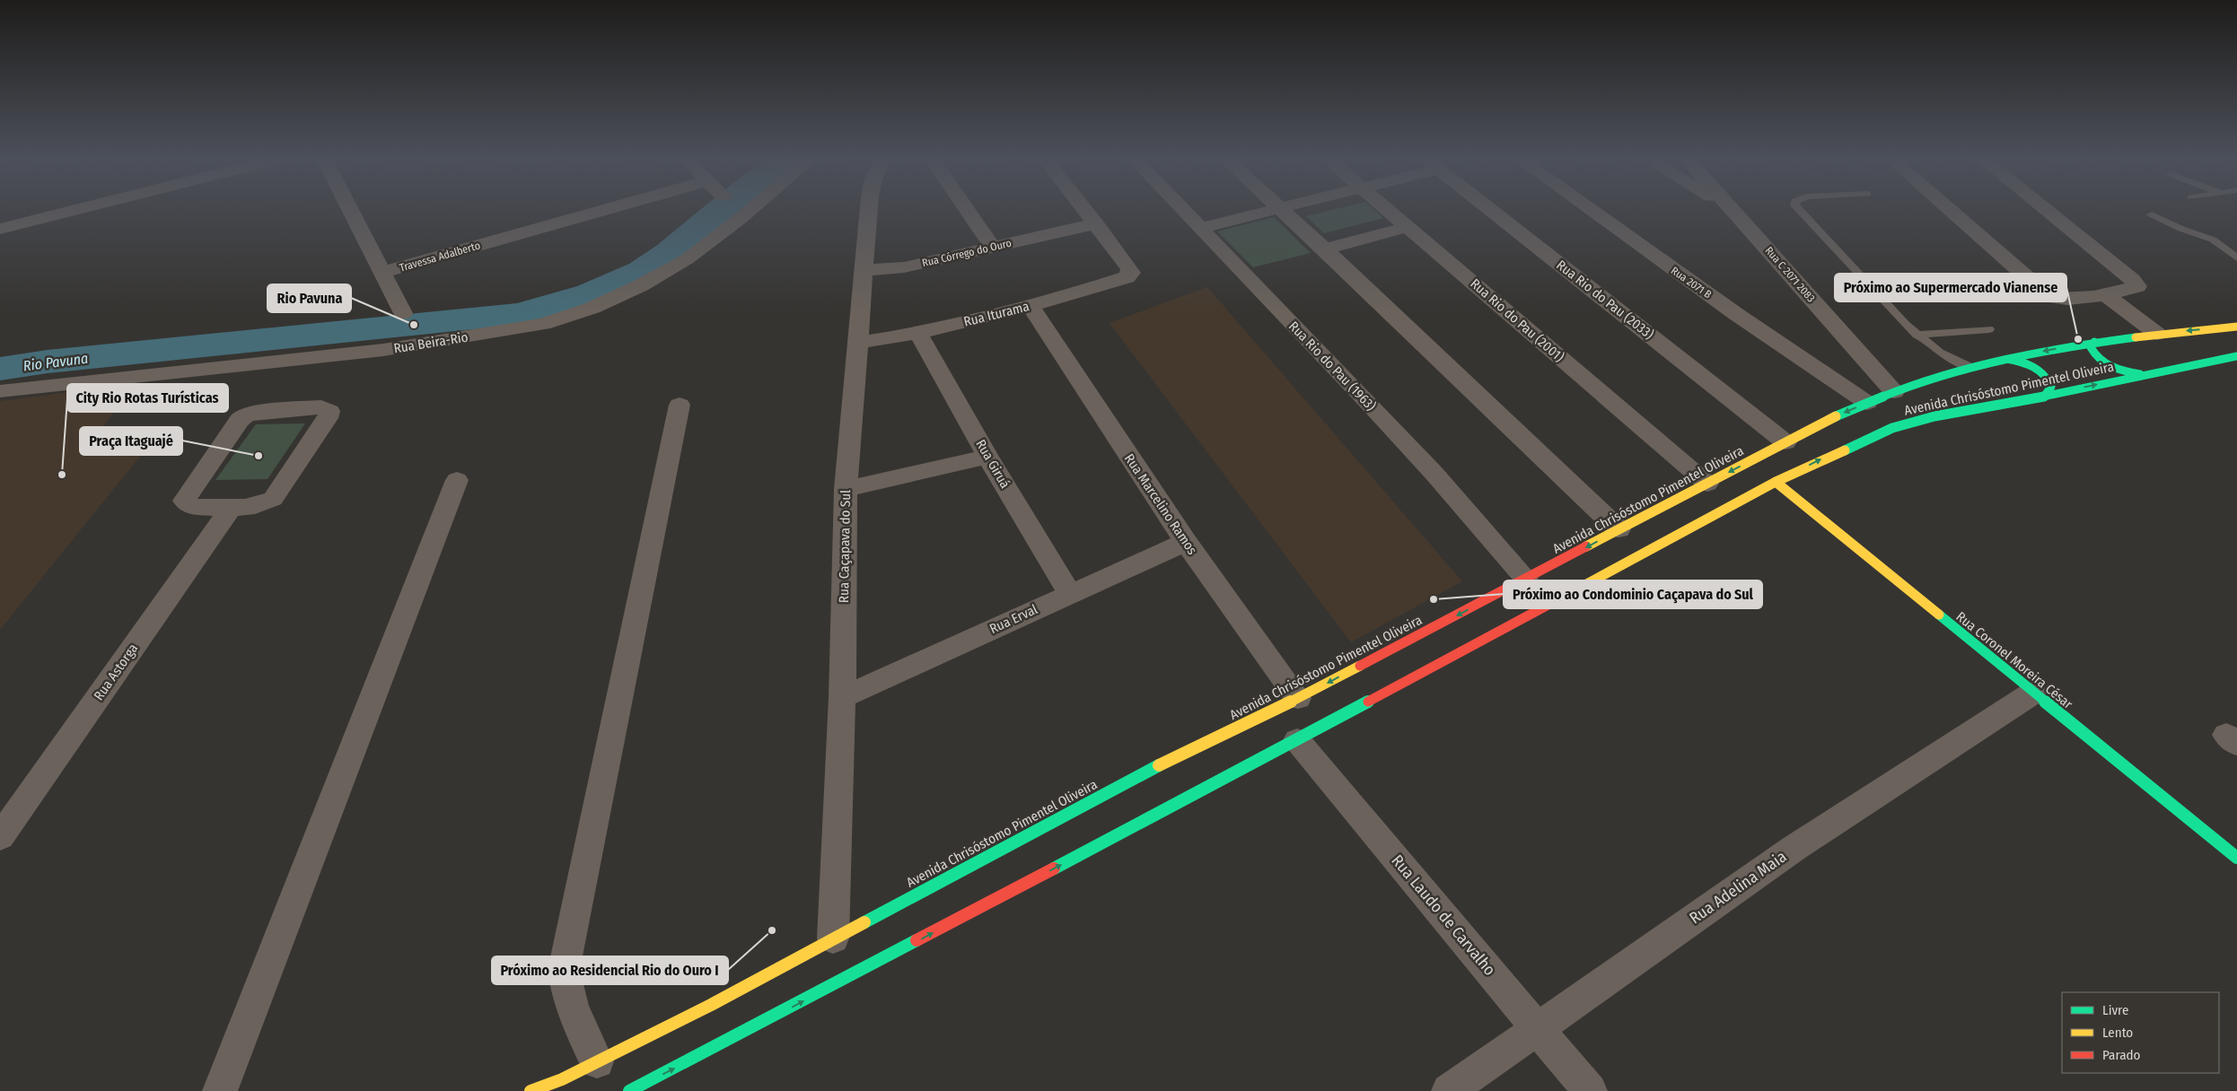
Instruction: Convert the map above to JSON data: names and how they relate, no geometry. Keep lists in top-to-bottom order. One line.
{"streets":{"main road":["Avenida Chrisóstomo Pimentel Oliveira","Rua Coronel Moreira César"],"street":["Rua Córrego do Ouro","Travessa Adalberto","Rua C 2071 2083","Rua 2071 B","Rua Rio do Pau (2033)","Rua Iturama","Rua Rio do Pau (2001)","Rua Beira-Rio","Rua Rio do Pau (1963)","Rua Giruá","Rua Marcelino Ramos","Rua Caçapava do Sul","Rua Erval","Rua Astorga","Rua Adelina Maia","Rua Laudo de Carvalho"]},"crossings":[["Rua Córrego do Ouro","Rua Iturama"],["Rua Córrego do Ouro","Rua Caçapava do Sul"],["Rua C 2071 2083","Avenida Chrisóstomo Pimentel Oliveira"],["Rua 2071 B","Avenida Chrisóstomo Pimentel Oliveira"],["Rua Rio do Pau (2033)","Avenida Chrisóstomo Pimentel Oliveira"],["Rua Iturama","Rua Giruá"],["Rua Iturama","Rua Marcelino Ramos"],["Rua Iturama","Rua Caçapava do Sul"],["Rua Rio do Pau (2001)","Avenida Chrisóstomo Pimentel Oliveira"],["Rua Rio do Pau (1963)","Avenida Chrisóstomo Pimentel Oliveira"],["Avenida Chrisóstomo Pimentel Oliveira","Rua Marcelino Ramos"],["Avenida Chrisóstomo Pimentel Oliveira","Rua Caçapava do Sul"],["Avenida Chrisóstomo Pimentel Oliveira","Rua Coronel Moreira César"],["Avenida Chrisóstomo Pimentel Oliveira","Rua Laudo de Carvalho"],["Rua Giruá","Rua Erval"],["Rua Marcelino Ramos","Rua Erval"],["Rua Caçapava do Sul","Rua Erval"],["Rua Coronel Moreira César","Rua Adelina Maia"],["Rua Adelina Maia","Rua Laudo de Carvalho"]],"water":["Rio Pavuna"],"places":["Rio Pavuna","Próximo ao Supermercado Vianense","Praça Itaguajé","City Rio Rotas Turísticas","Próximo ao Condominio Caçapava do Sul","Próximo ao Residencial Rio do Ouro I"],"legend":["Livre","Lento","Parado"]}
